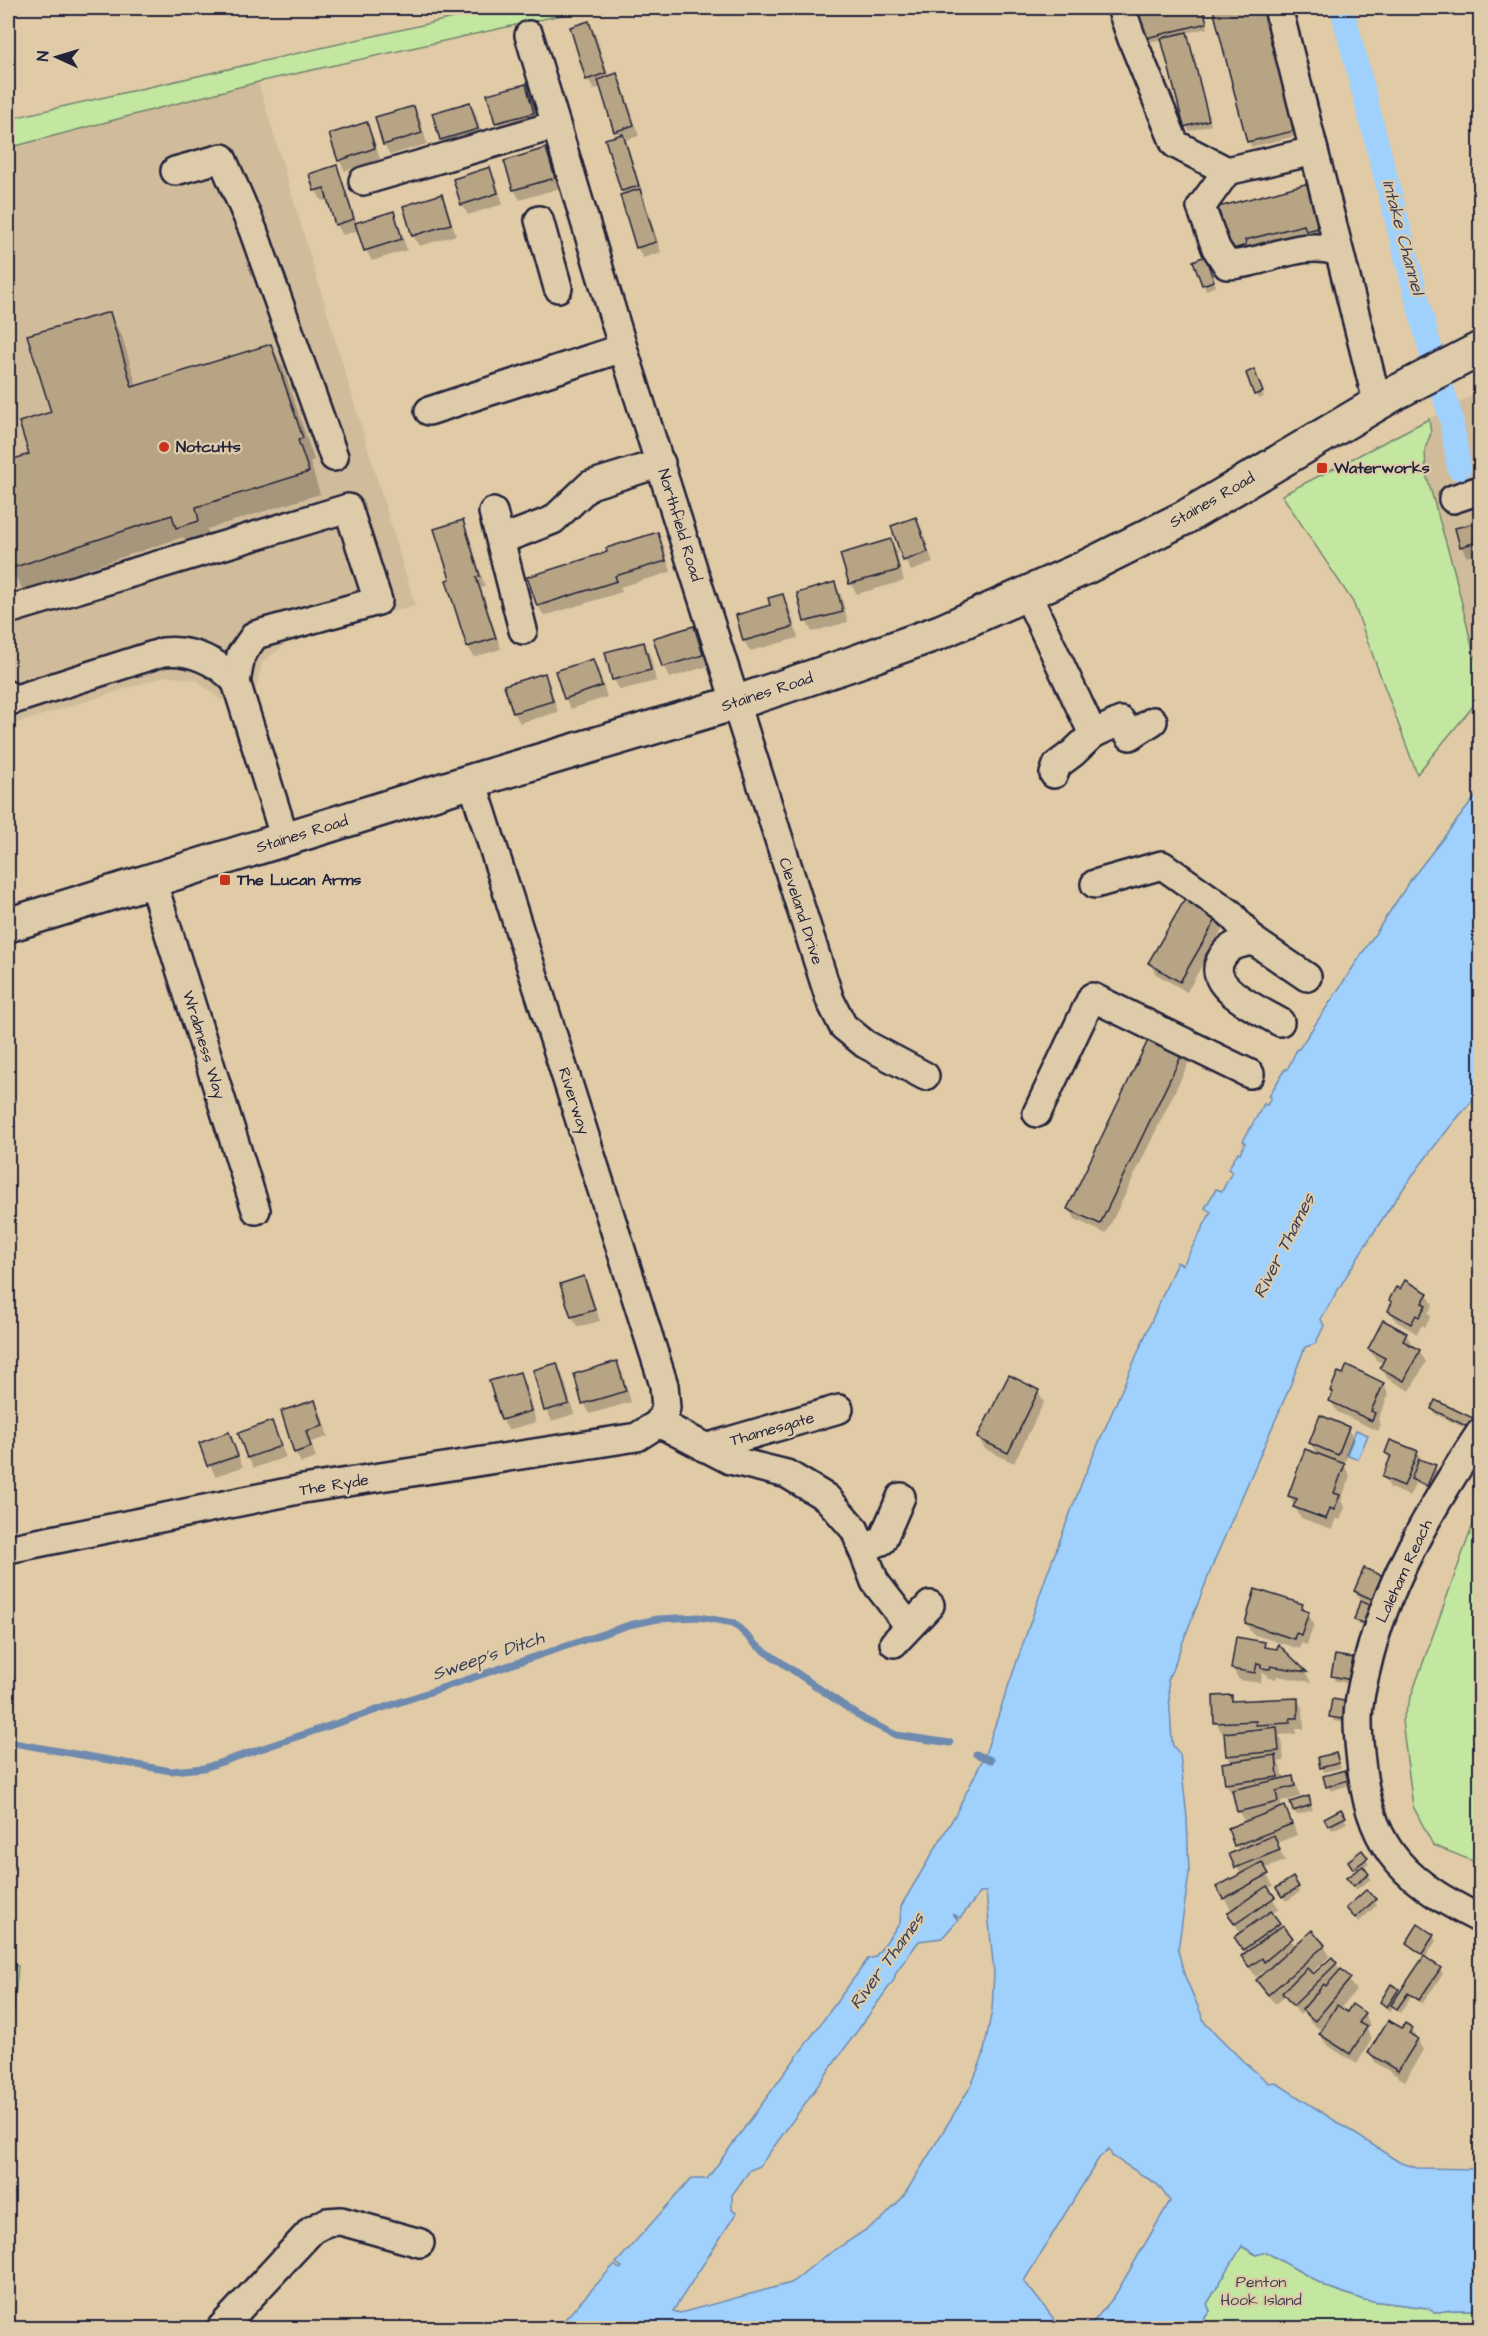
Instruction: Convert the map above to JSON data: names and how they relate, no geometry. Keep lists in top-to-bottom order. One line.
{"streets":{"main road":["Staines Road"],"street":["Northfield Road","Cleveland Drive","Wrabness Way","Riverway","Thamesgate","The Ryde","Laleham Reach"]},"crossings":[["Staines Road","Northfield Road"],["Staines Road","Cleveland Drive"],["Staines Road","Wrabness Way"],["Staines Road","Riverway"],["Northfield Road","Cleveland Drive"],["Riverway","Thamesgate"],["Riverway","The Ryde"],["Thamesgate","The Ryde"]],"water":["Intake Channel","River Thames","Sweep's Ditch"],"parks":["Penton Hook Island"],"places":{"other":["Notcutts"],"transit":["Waterworks","The Lucan Arms"]},"north":"left"}
